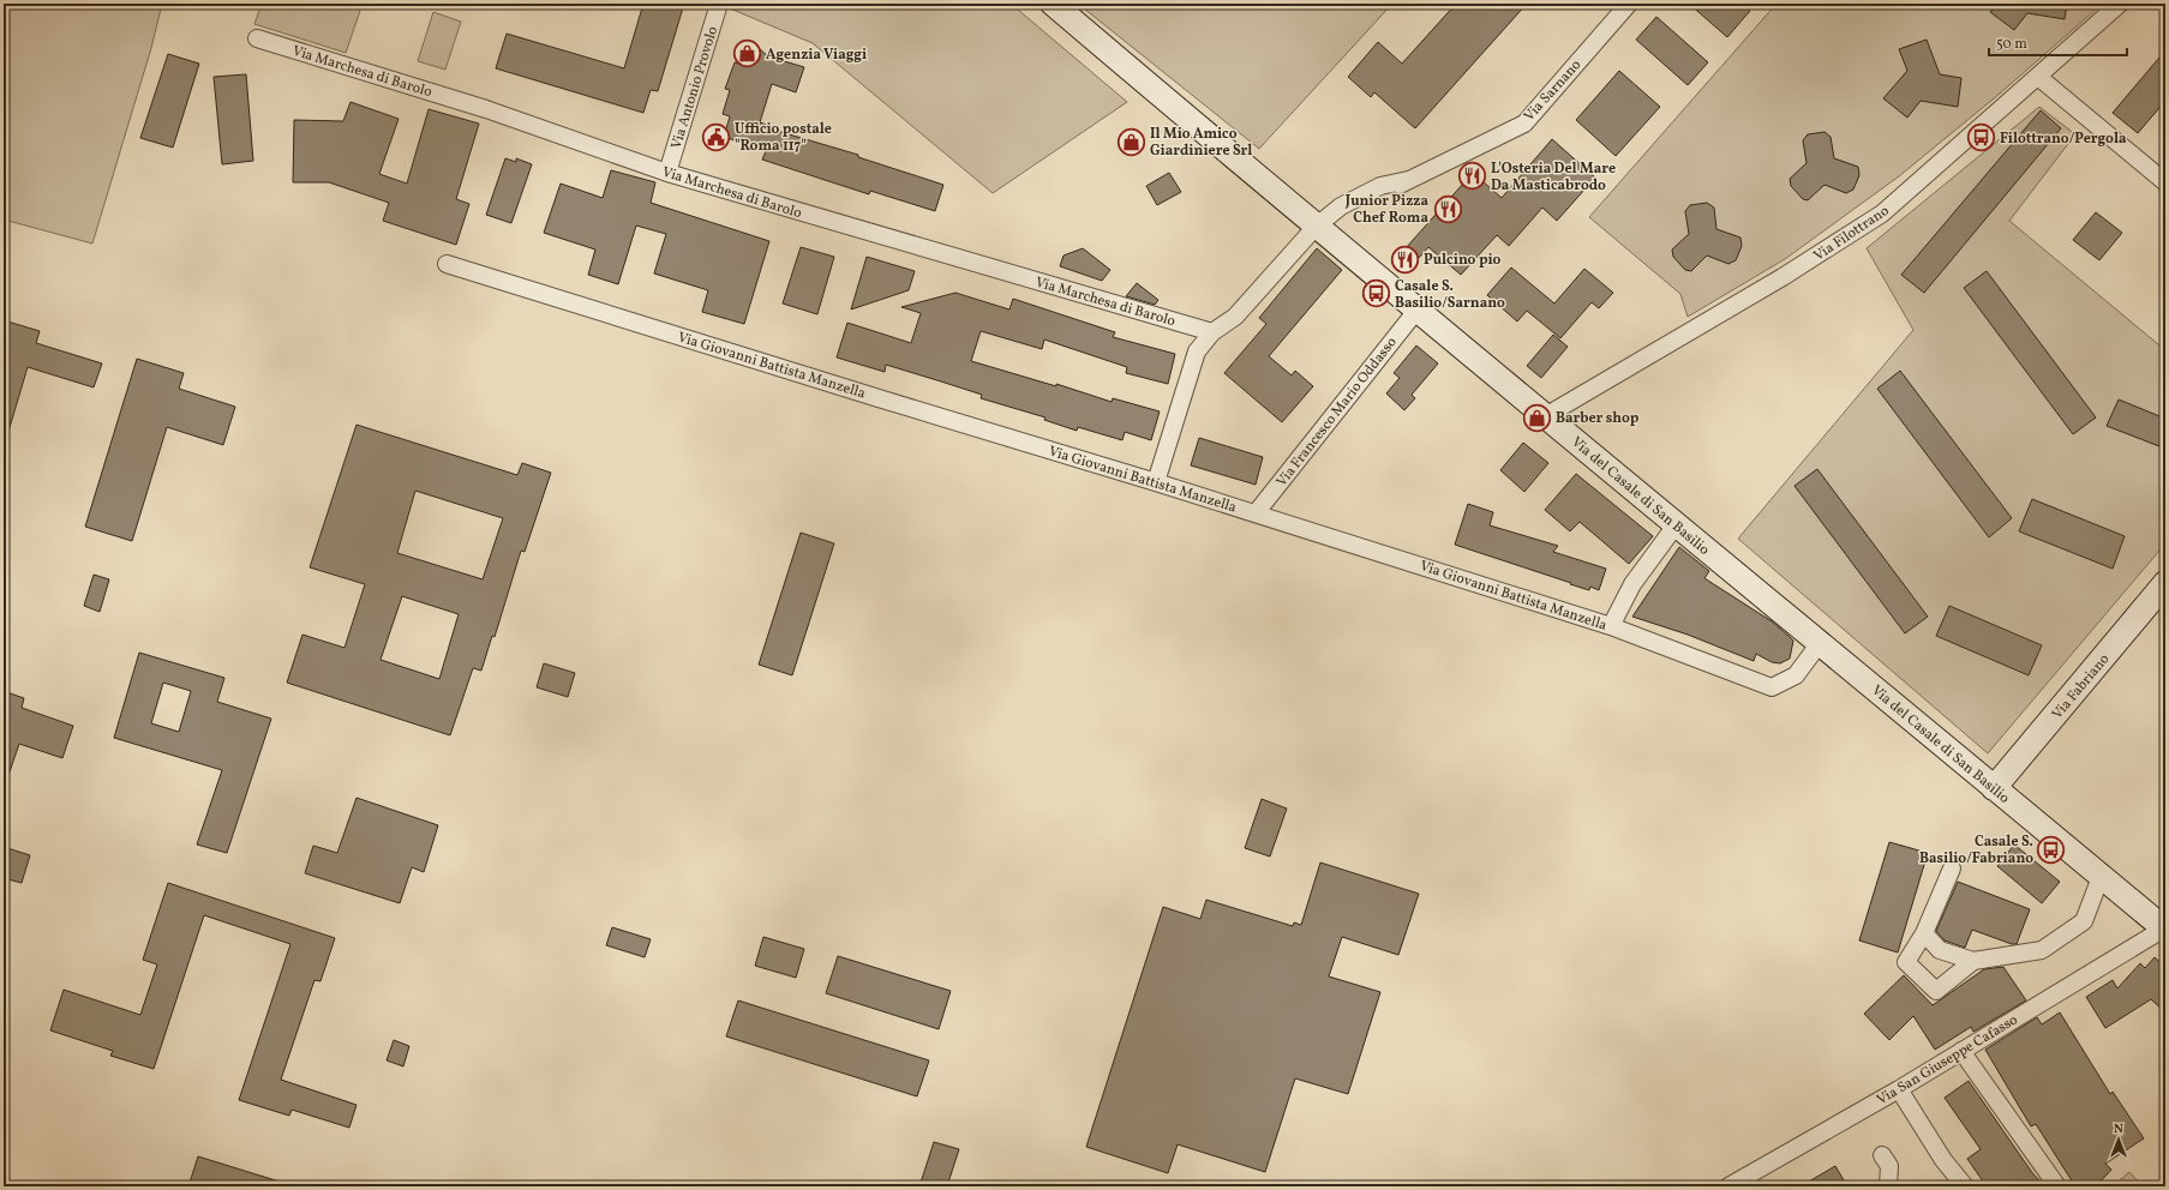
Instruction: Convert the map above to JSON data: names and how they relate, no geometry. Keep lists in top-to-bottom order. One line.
{"streets":{"street":["Via Marchesa di Barolo","Via Antonio Provolo","Via Sarnano","Via Filottrano","Via Giovanni Battista Manzella","Via Francesco Mario Oddasso","Via del Casale di San Basilio","Via Fabriano","Via San Giuseppe Cafasso"]},"crossings":[["Via Marchesa di Barolo","Via Antonio Provolo"],["Via Marchesa di Barolo","Via Sarnano"],["Via Sarnano","Via Giovanni Battista Manzella"],["Via Sarnano","Via del Casale di San Basilio"],["Via Filottrano","Via del Casale di San Basilio"],["Via Giovanni Battista Manzella","Via Francesco Mario Oddasso"],["Via Giovanni Battista Manzella","Via del Casale di San Basilio"],["Via Francesco Mario Oddasso","Via del Casale di San Basilio"],["Via del Casale di San Basilio","Via Fabriano"],["Via del Casale di San Basilio","Via San Giuseppe Cafasso"]],"places":{"shop":["Agenzia Viaggi","Il Mio Amico Giardiniere Srl","Barber shop"],"public building":["Ufficio postale \"Roma 117\""],"bus stop":["Filottrano/Pergola","Casale S. Basilio/Sarnano","Casale S. Basilio/Fabriano"],"restaurant":["L'Osteria Del Mare Da Masticabrodo","Junior Pizza Chef Roma","Pulcino pio"]},"scale_bar":"50 m","north":"top"}
